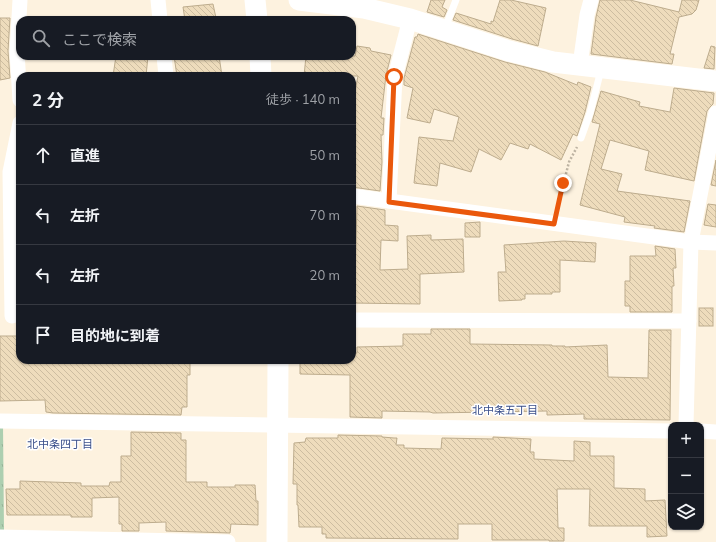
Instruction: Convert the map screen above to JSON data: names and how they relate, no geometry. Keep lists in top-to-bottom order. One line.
{"districts":["北中条五丁目","北中条四丁目"],"page":{"search":"ここで検索","heading":["2 分","徒歩 · 140 m"],"list":[["直進","50 m"],["左折","70 m"],["左折","20 m"],"目的地に到着"],"map_buttons":["+","−"]}}
